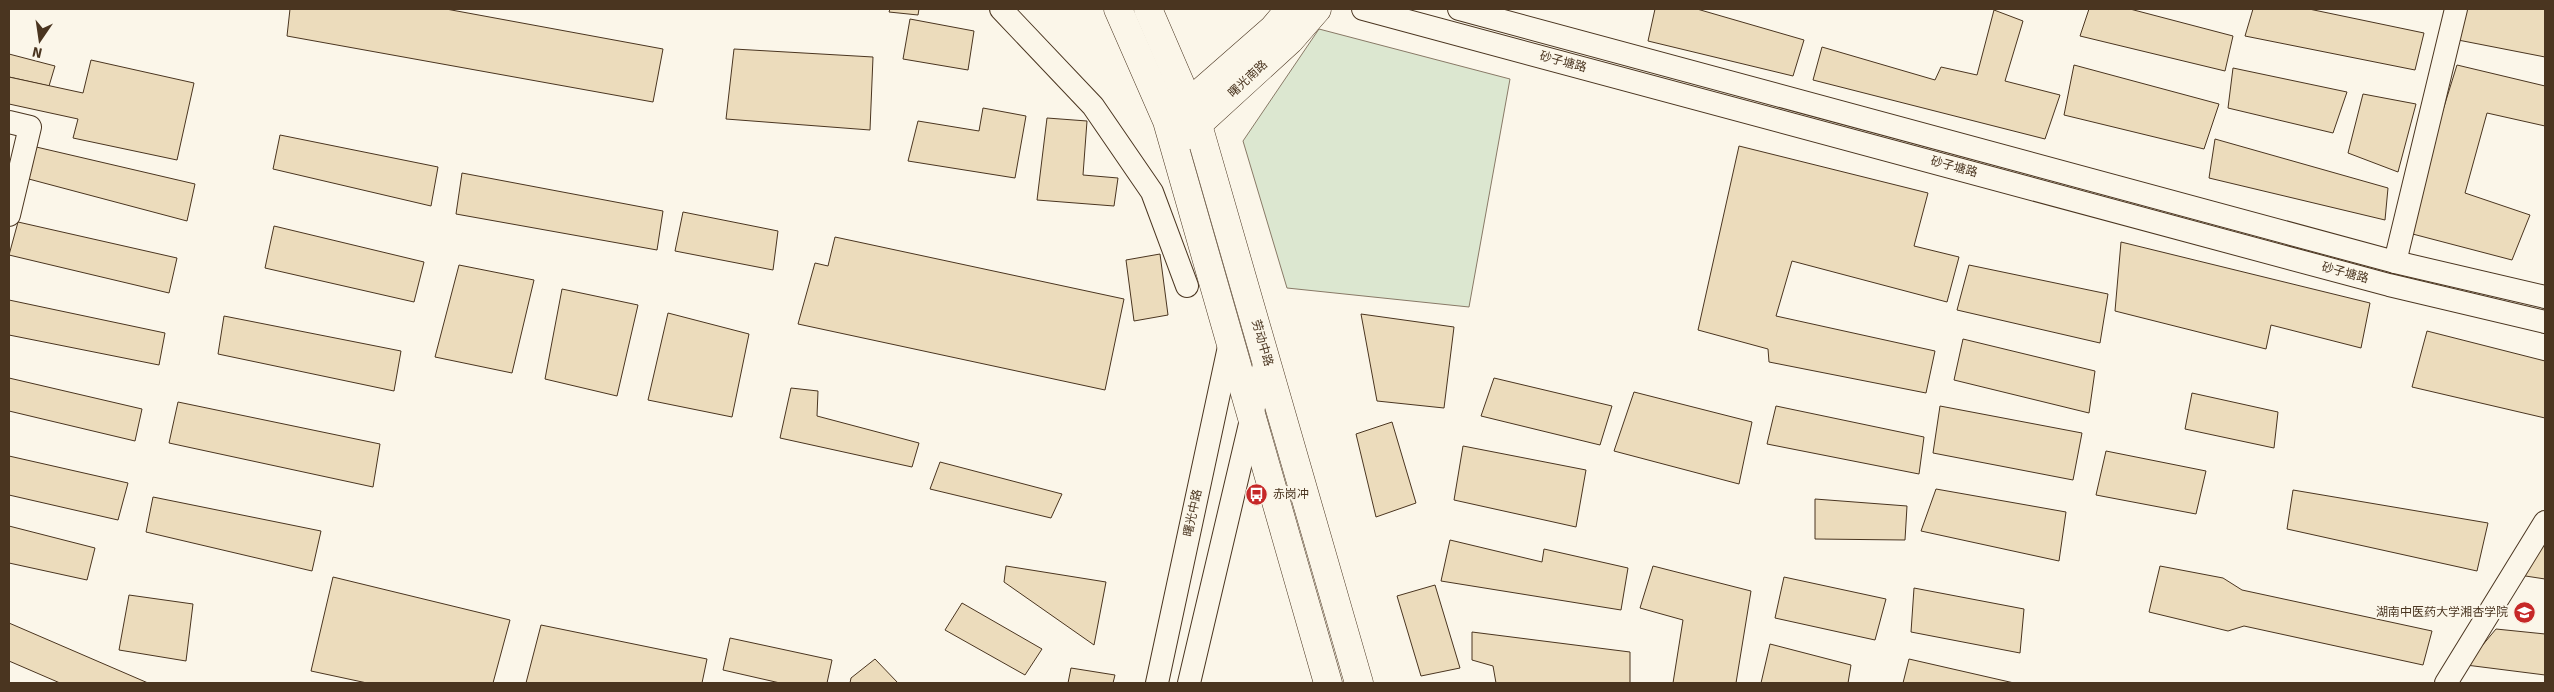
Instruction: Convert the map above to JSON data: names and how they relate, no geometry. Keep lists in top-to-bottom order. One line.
{"streets":{"main road":["曙光南路","劳动中路"],"street":["砂子塘路","曙光中路"]},"crossings":[["曙光南路","劳动中路"]],"places":{"bus stop":["赤岗冲"],"school or university":["湖南中医药大学湘杏学院"]},"north":"bottom"}
